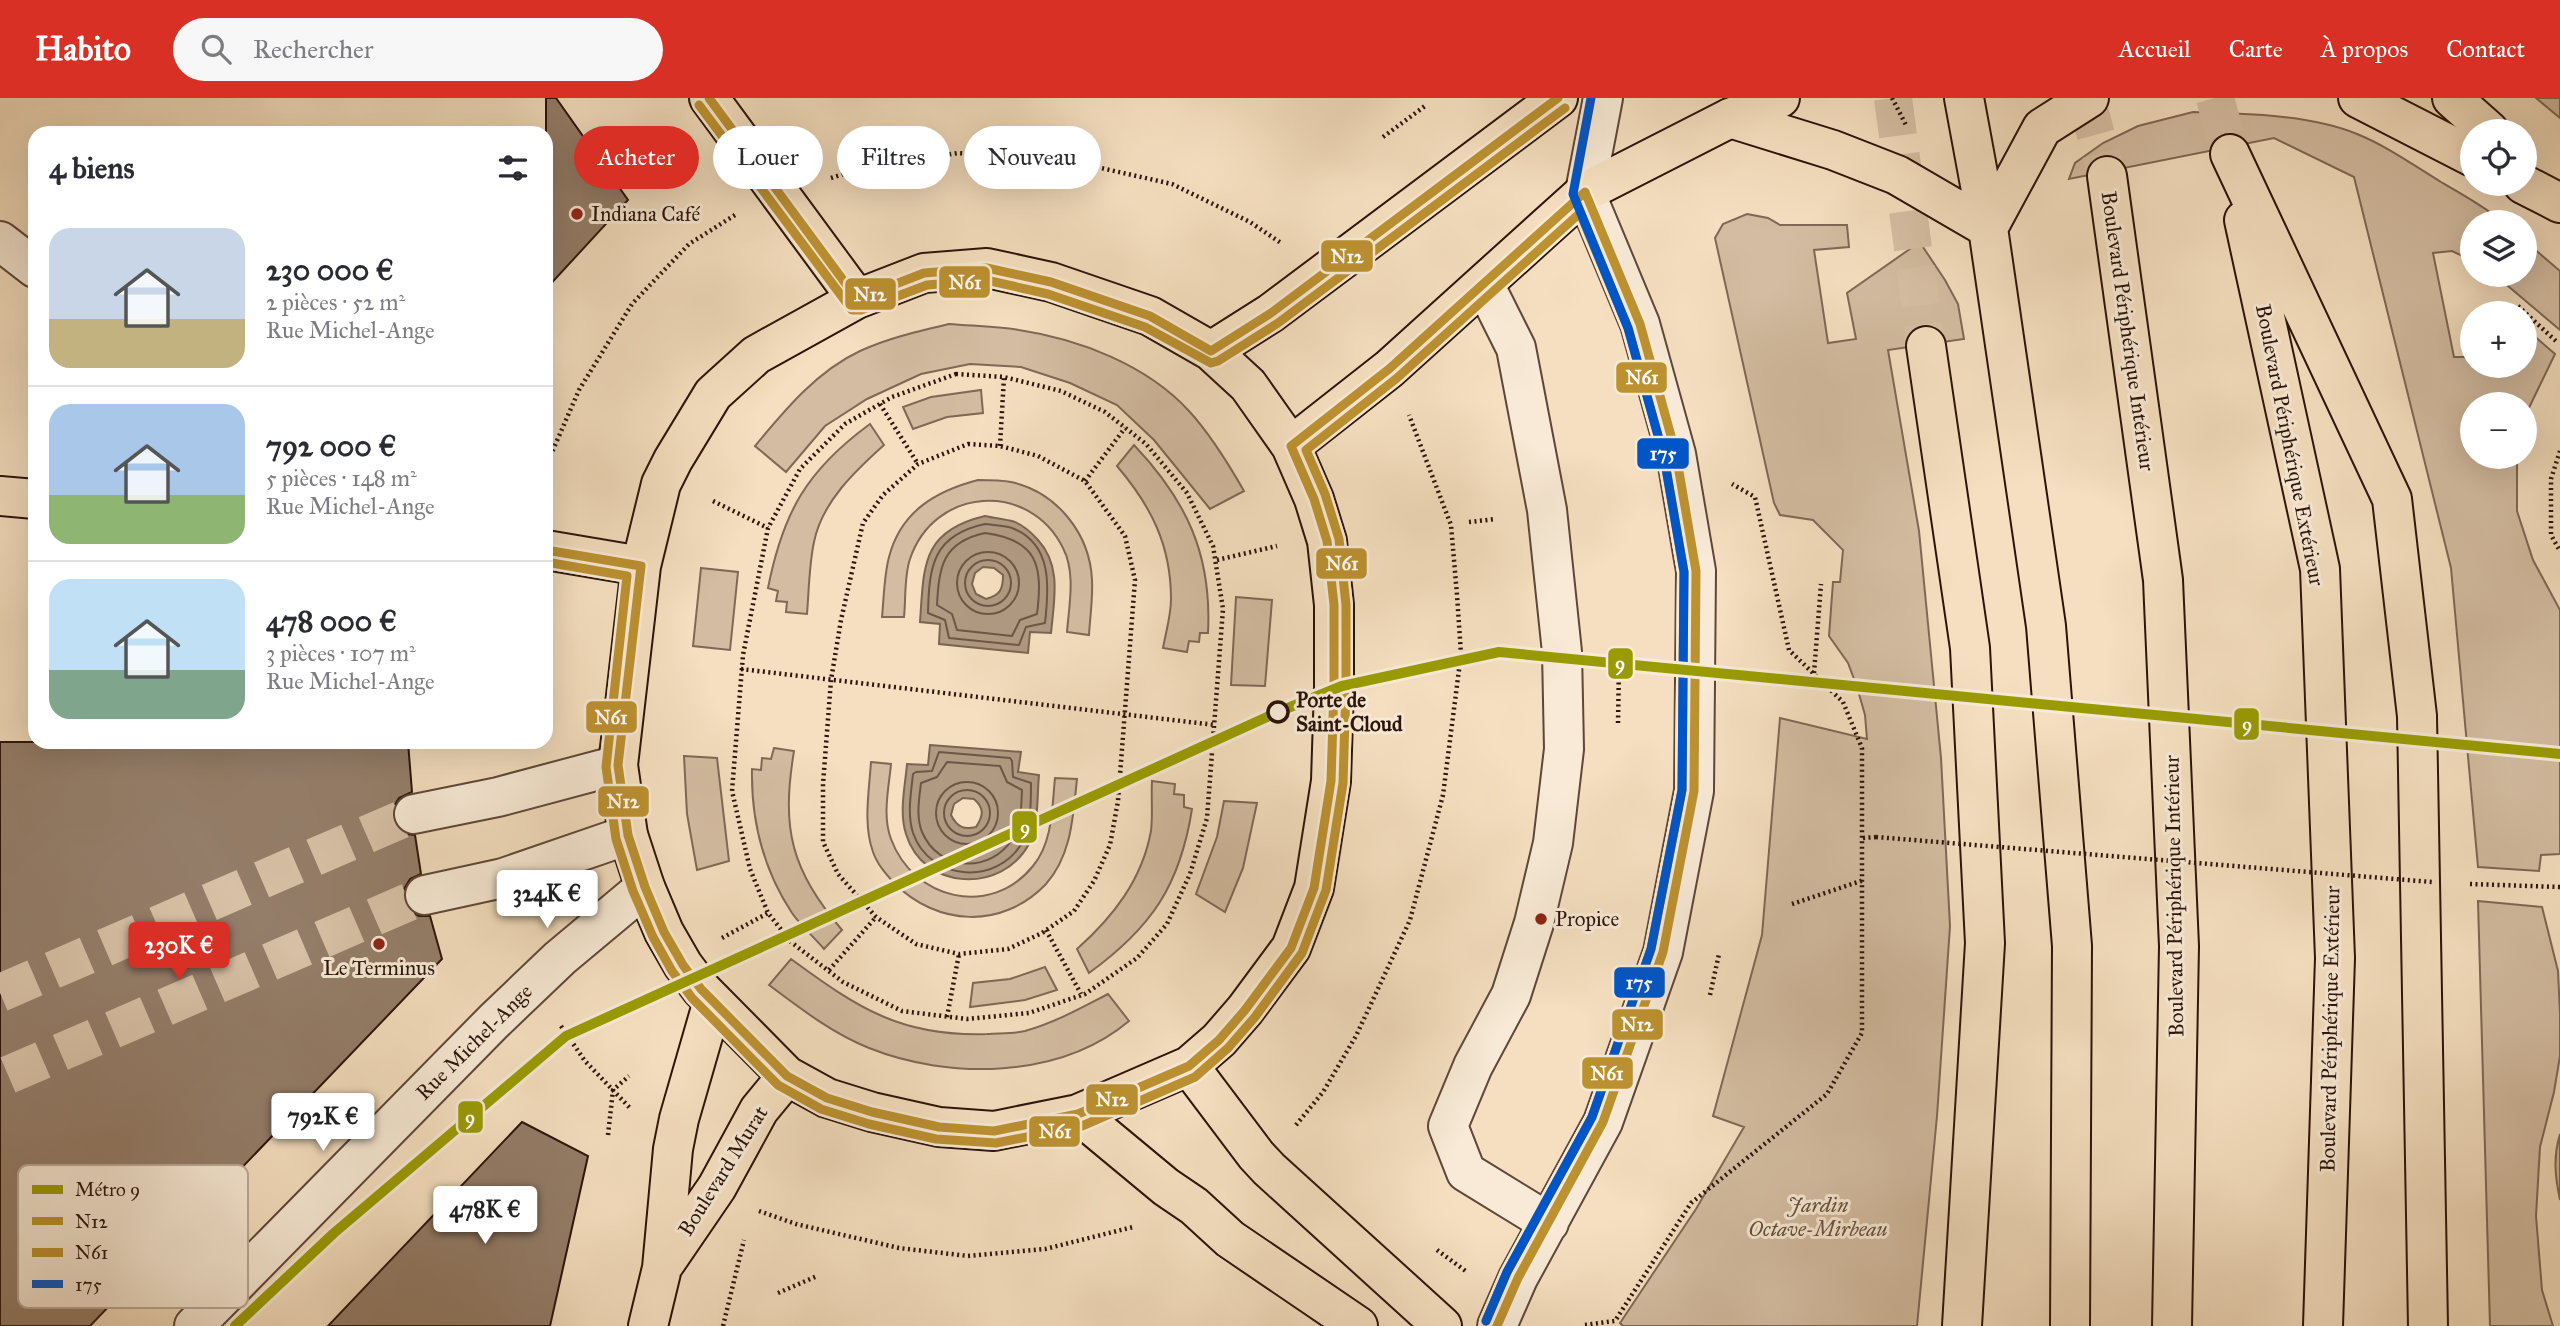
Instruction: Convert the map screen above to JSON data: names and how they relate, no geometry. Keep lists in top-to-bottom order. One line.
{"streets":{"main road":["Boulevard Périphérique Intérieur","Boulevard Périphérique Extérieur","Boulevard Murat"],"street":["Rue Michel-Ange"]},"parks":["Jardin Octave-Mirbeau"],"places":["Indiana Café","Porte de Saint-Cloud","Propice","Le Terminus"],"lines":["transit line N12","transit line 175","transit line N61","metro line 9"],"legend":["Métro 9","N12","N61","175"],"page":{"header":"Habito","search":"Rechercher","nav":["Accueil","Carte","À propos","Contact"],"map_buttons":["+","−"],"chip":["Acheter","Louer","Filtres","Nouveau"],"heading":"4 biens","list":[{"name":"230 000 €","note":"2 pièces · 52 m² · Rue Michel-Ange"},{"name":"792 000 €","note":"5 pièces · 148 m² · Rue Michel-Ange"},{"name":"478 000 €","note":"3 pièces · 107 m² · Rue Michel-Ange"}],"price":["324K €","230K €","792K €","478K €"]}}
